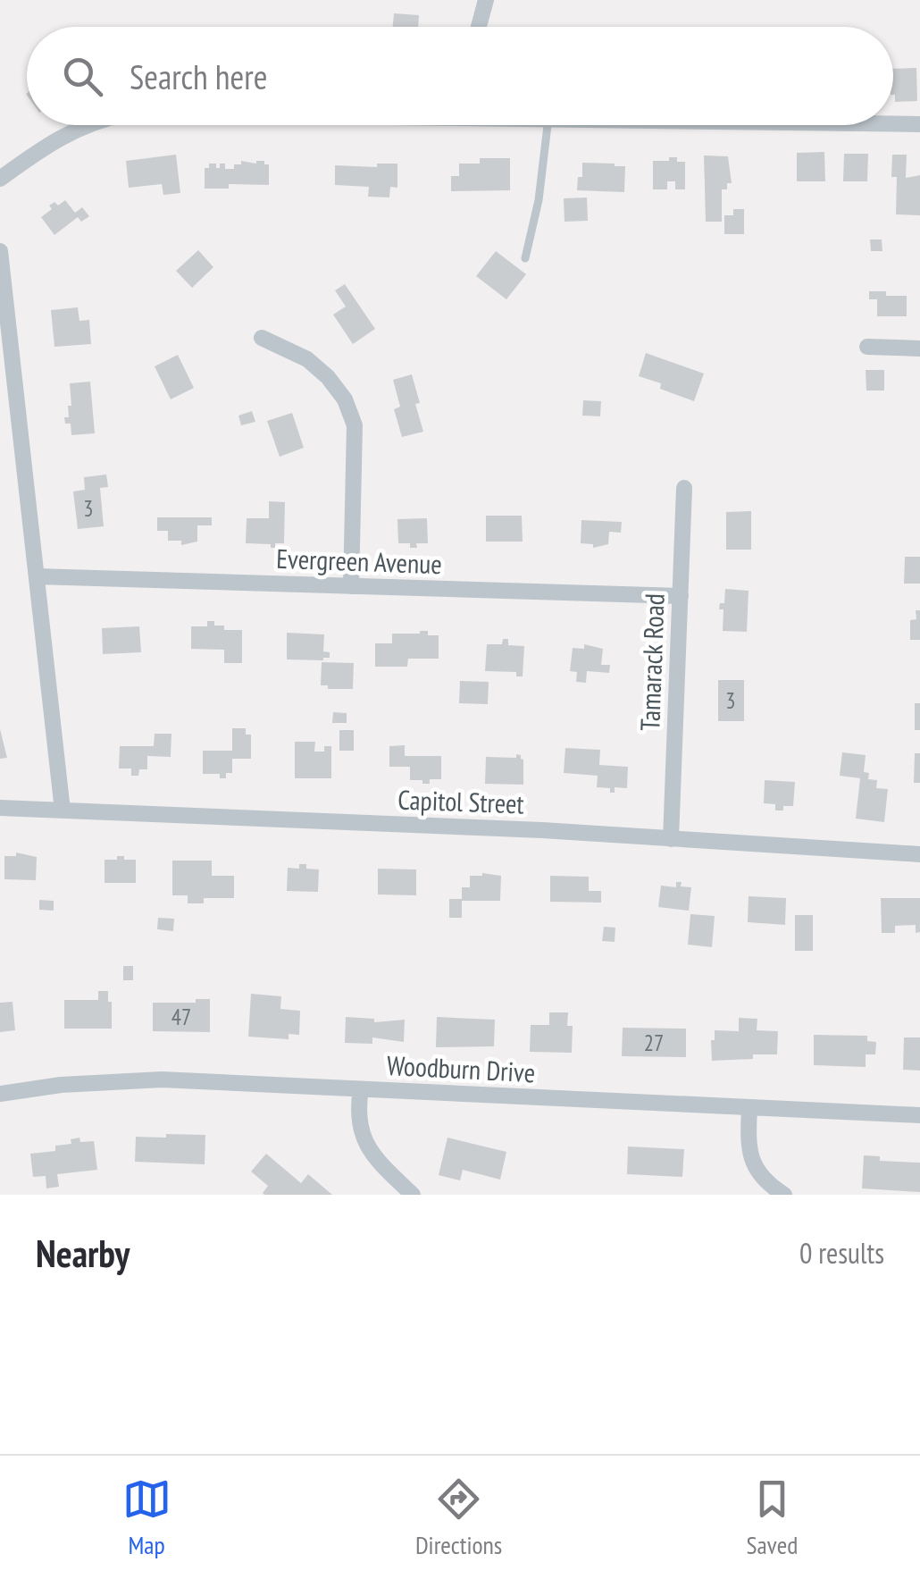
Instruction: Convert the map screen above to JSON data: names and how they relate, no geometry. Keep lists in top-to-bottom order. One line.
{"streets":{"street":["Evergreen Avenue","Tamarack Road","Capitol Street","Woodburn Drive"]},"crossings":[["Evergreen Avenue","Tamarack Road"],["Tamarack Road","Capitol Street"]],"house_numbers":["3","3","47","27"],"page":{"search":"Search here","heading":["Nearby","0 results"],"nav":["Map","Directions","Saved"]}}
